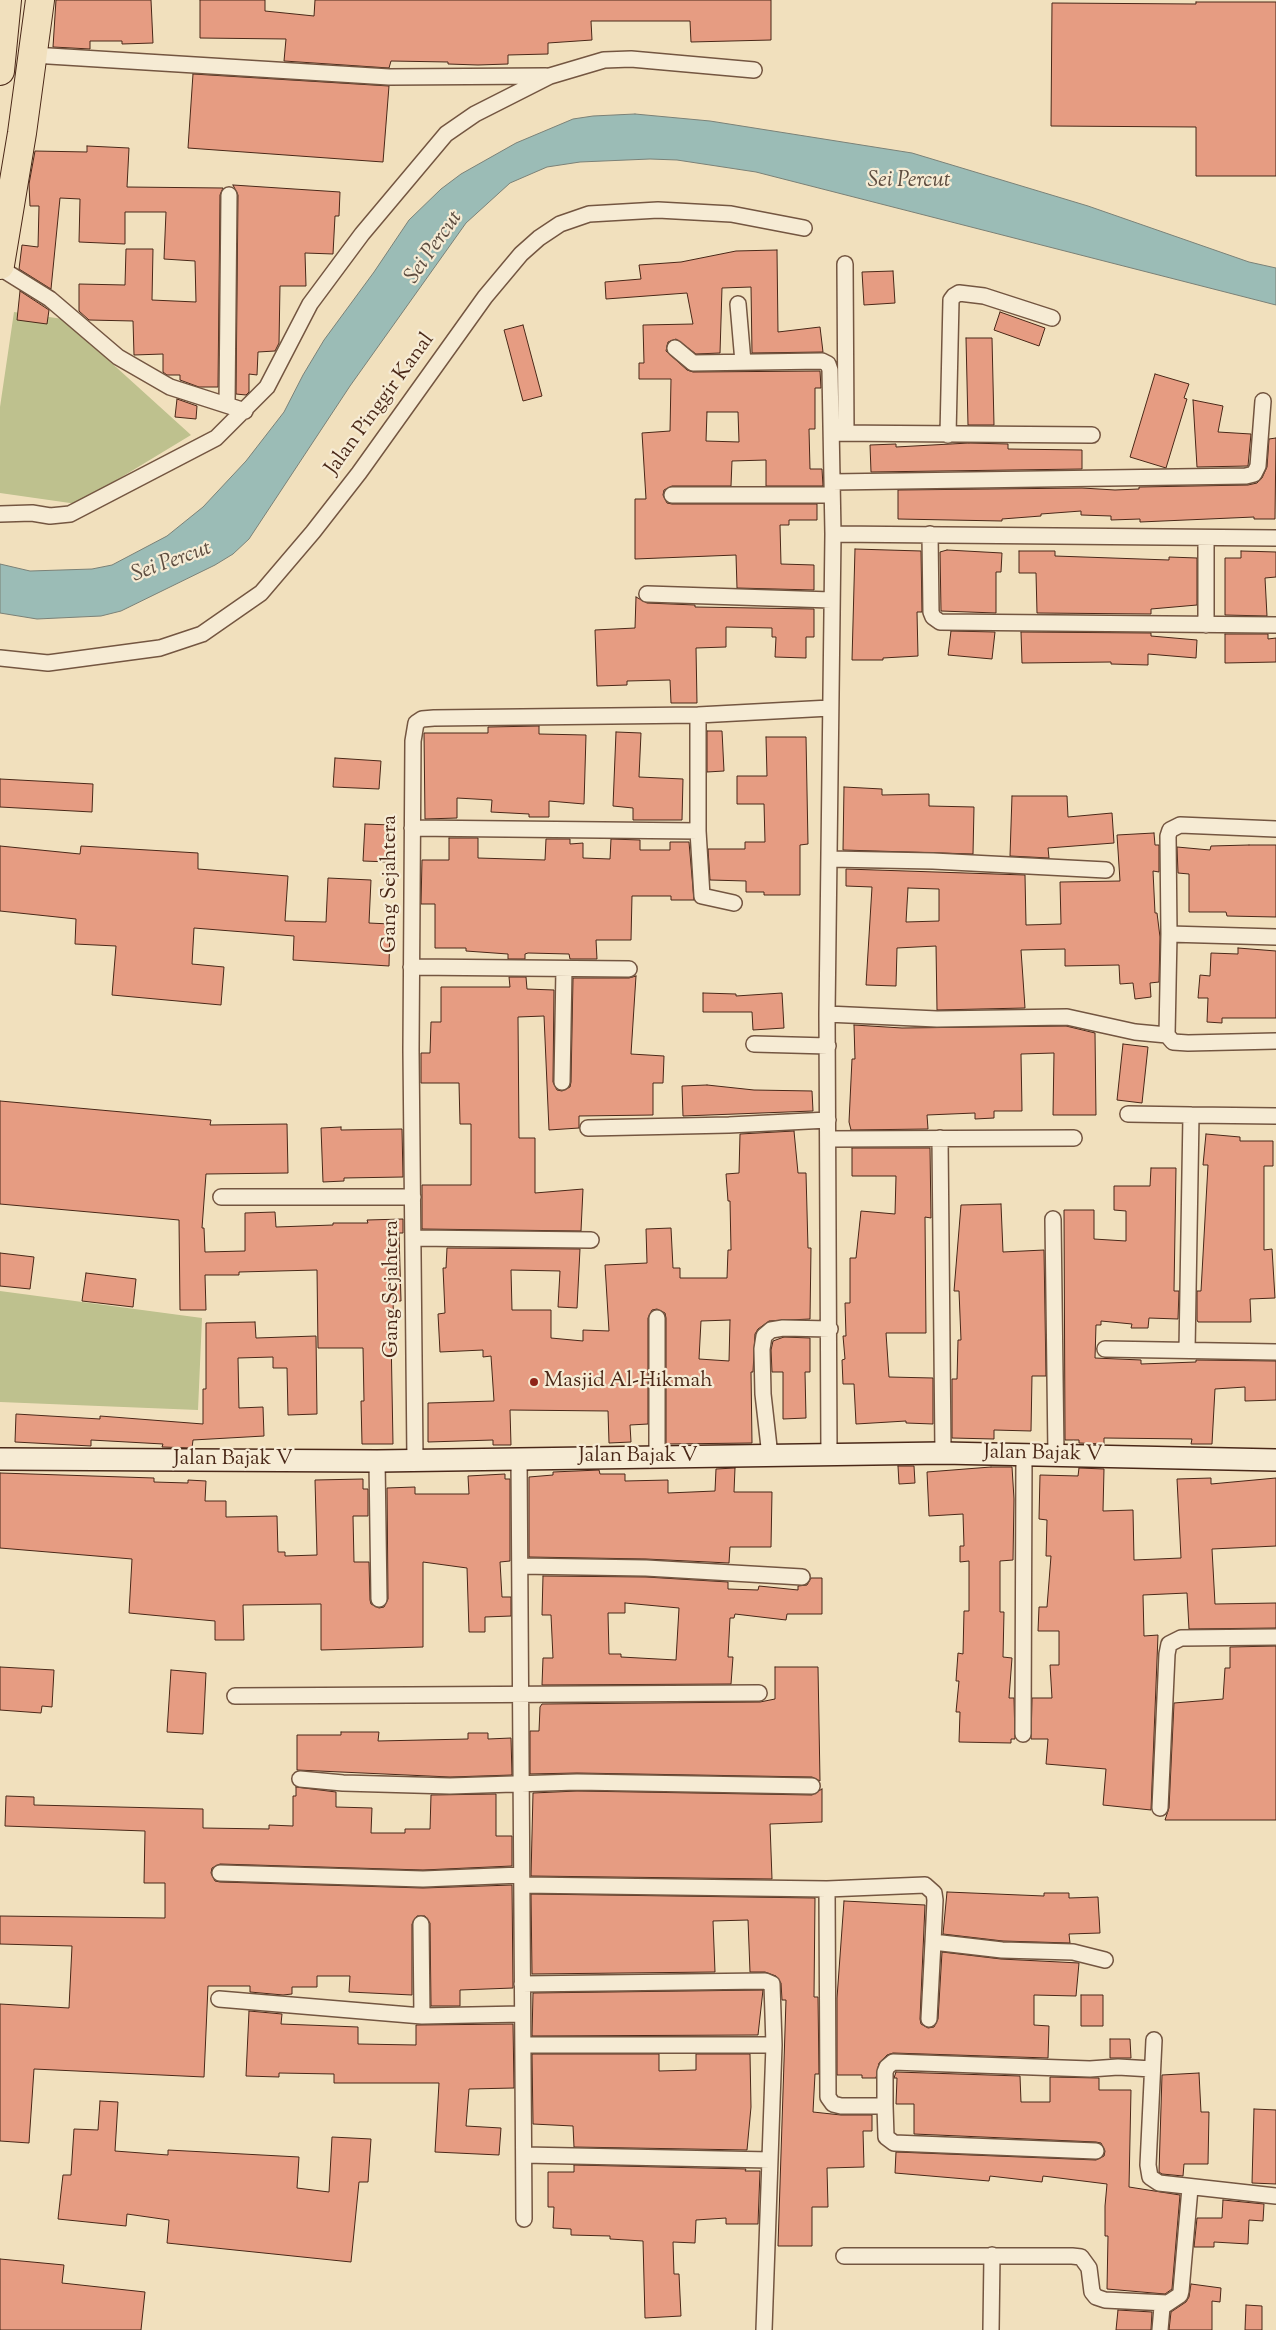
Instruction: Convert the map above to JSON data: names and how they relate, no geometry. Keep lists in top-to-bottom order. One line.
{"streets":{"street":["Jalan Pinggir Kanal","Gang Sejahtera","Jalan Bajak V"]},"crossings":[["Gang Sejahtera","Jalan Bajak V"]],"water":["Sei Percut"],"places":["Masjid Al-Hikmah"]}
